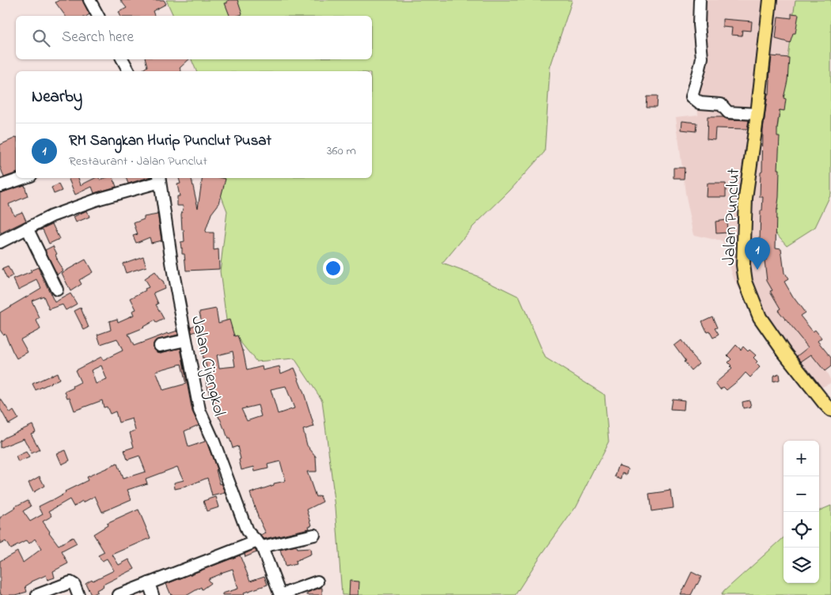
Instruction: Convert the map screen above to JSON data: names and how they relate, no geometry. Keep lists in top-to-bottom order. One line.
{"streets":{"main road":["Jalan Punclut"],"street":["Jalan Cijengkol"]},"page":{"search":"Search here","heading":"Nearby","list":[{"mark":"1","name":"RM Sangkan Hurip Punclut Pusat","note":"Restaurant · Jalan Punclut","value":"360 m"}],"pins":"1","map_buttons":["+","−"]}}
